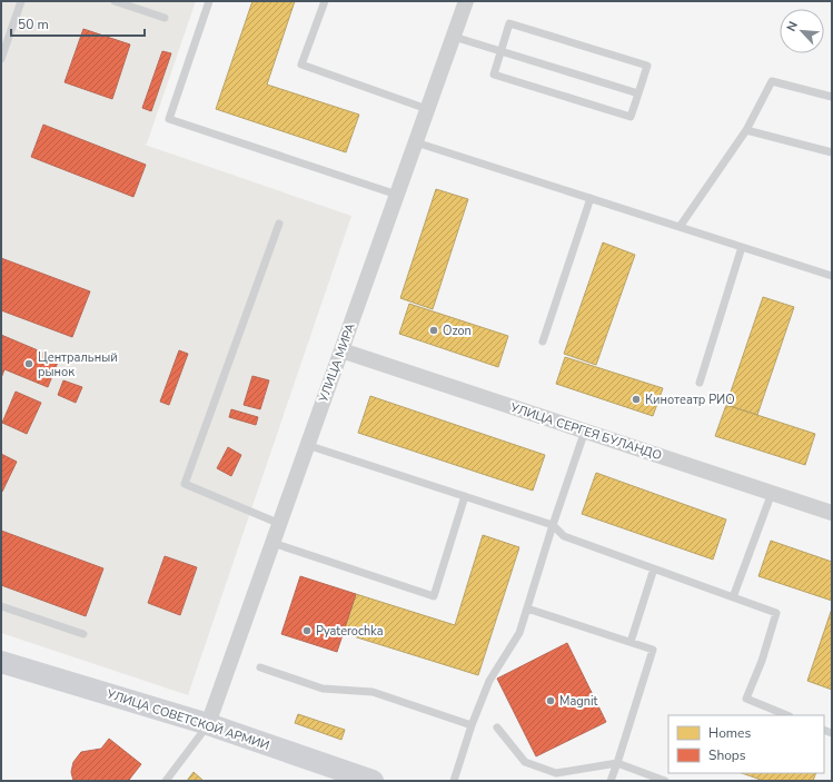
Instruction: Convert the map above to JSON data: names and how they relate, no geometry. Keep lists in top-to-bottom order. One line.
{"streets":{"street":["УЛИЦА МИРА","УЛИЦА СЕРГЕЯ БУЛАНДО","УЛИЦА СОВЕТСКОЙ АРМИИ"]},"crossings":[["УЛИЦА МИРА","УЛИЦА СЕРГЕЯ БУЛАНДО"],["УЛИЦА МИРА","УЛИЦА СОВЕТСКОЙ АРМИИ"]],"places":["Ozon","Центральный рынок","Кинотеатр РИО","Pyaterochka","Magnit"],"legend":["Homes","Shops"],"scale_bar":"50 m","north":"top left"}
